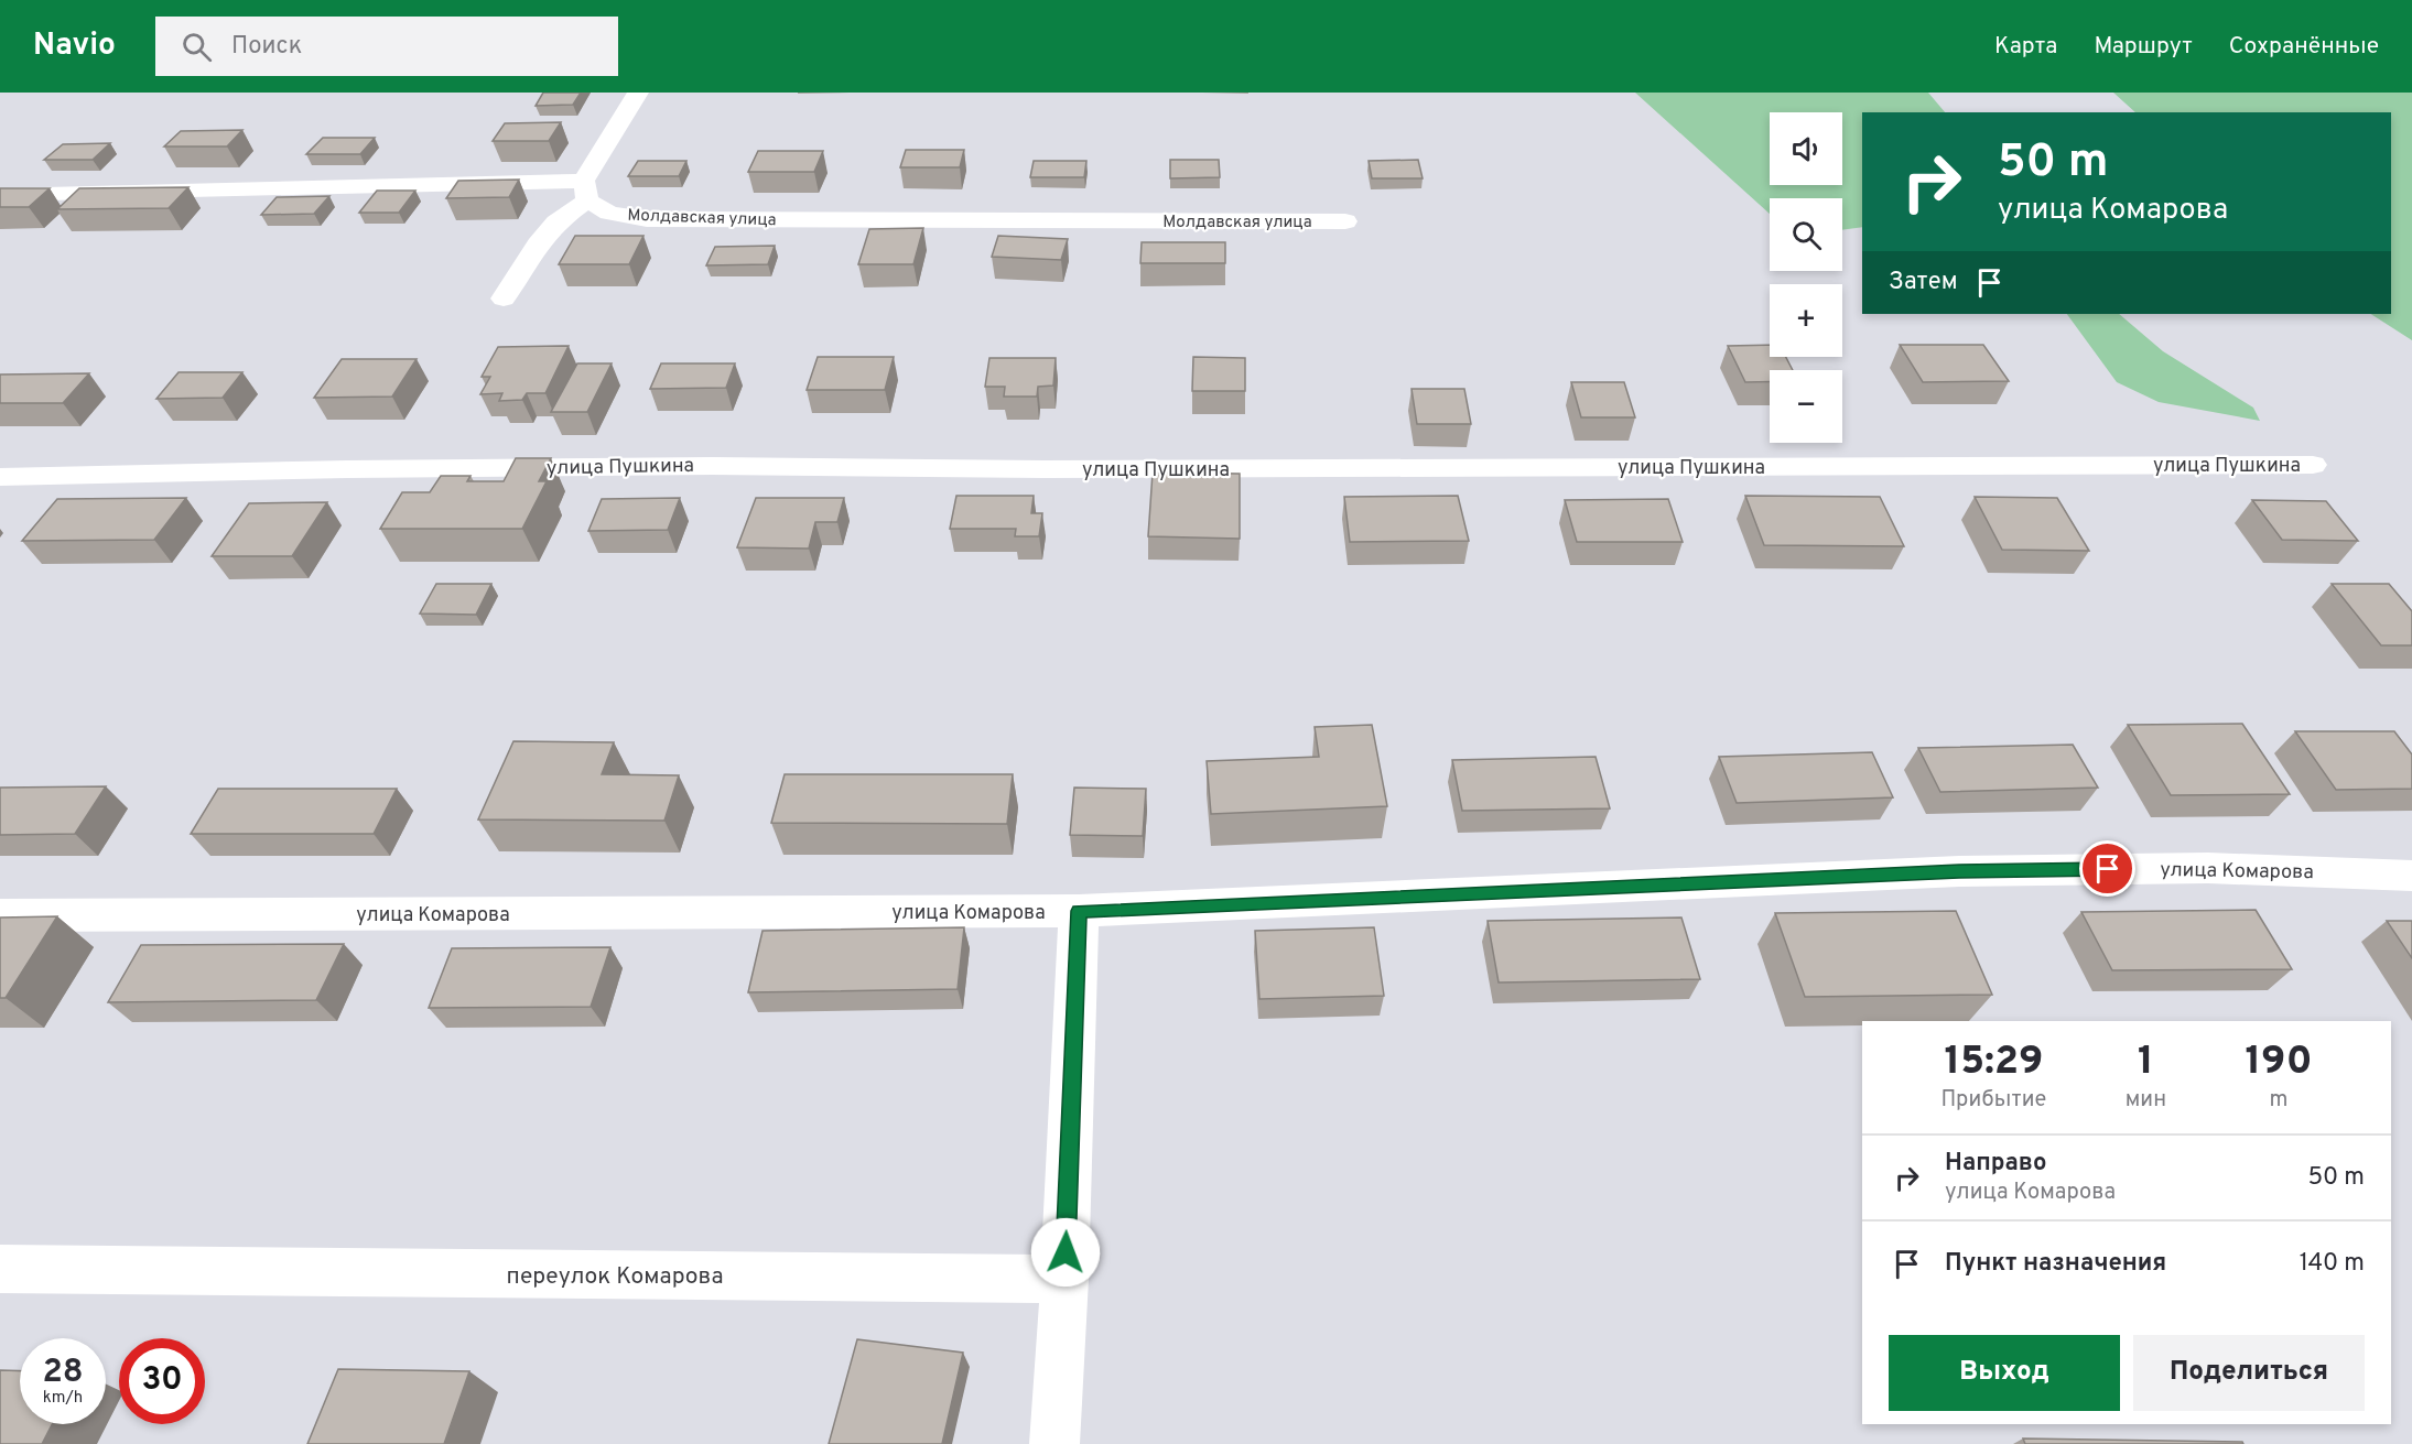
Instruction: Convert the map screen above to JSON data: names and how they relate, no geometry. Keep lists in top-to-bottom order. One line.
{"streets":{"street":["Молдавская улица","улица Пушкина","улица Комарова","переулок Комарова"]},"page":{"header":"Navio","search":"Поиск","nav":["Карта","Маршрут","Сохранённые"],"map_buttons":["+","−"],"turn":["50 m","улица Комарова"],"then":"Затем","eta":["15:29","Прибытие","1","мин","190","m"],"list":[{"name":"Направо","note":"улица Комарова","value":"50 m"},{"name":"Пункт назначения","value":"140 m"}],"buttons":["Выход","Поделиться"],"speed":"28 km/h","limit":"30"}}
